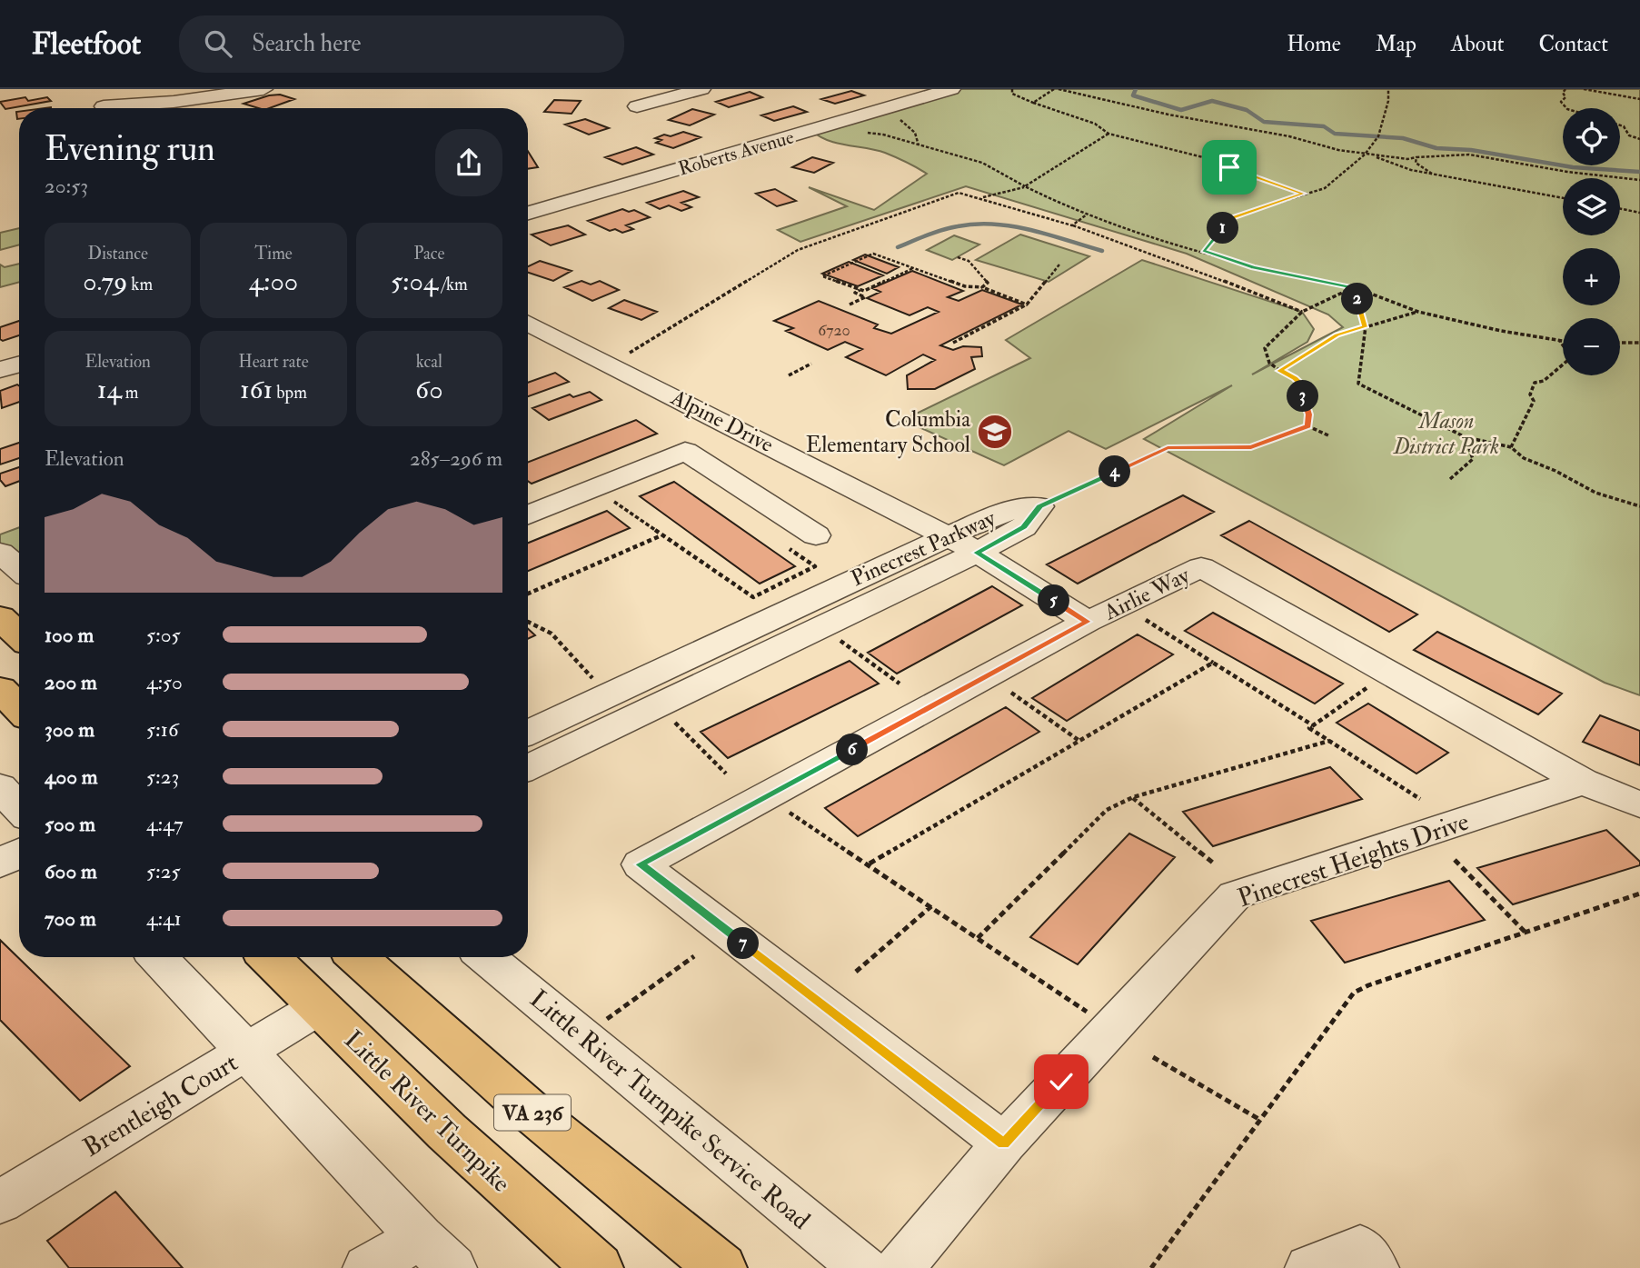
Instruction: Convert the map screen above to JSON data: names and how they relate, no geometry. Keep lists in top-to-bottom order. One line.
{"streets":{"main road":["Little River Turnpike","VA 236"],"street":["Roberts Avenue","Alpine Drive","Pinecrest Parkway","Airlie Way","Pinecrest Heights Drive","Brentleigh Court","Little River Turnpike Service Road"]},"crossings":[["Alpine Drive","Pinecrest Parkway"],["Alpine Drive","Airlie Way"],["Airlie Way","Pinecrest Heights Drive"],["Brentleigh Court","Little River Turnpike"]],"parks":["Mason District Park"],"places":{"school or university":["Columbia Elementary School"]},"house_numbers":["6720"],"page":{"header":"Fleetfoot","search":"Search here","nav":["Home","Map","About","Contact"],"map_buttons":["+","−"],"heading":["Evening run","20:53"],"pins":["1","2","3","4","5","6","7"],"stats":[["Distance","0.79 km"],["Time","4:00"],["Pace","5:04 /km"],["Elevation","14 m"],["Heart rate","161 bpm"],["kcal","60"]],"chart":["Elevation","285–296 m"],"list":[{"name":"100 m","note":"5:05"},{"name":"200 m","note":"4:50"},{"name":"300 m","note":"5:16"},{"name":"400 m","note":"5:23"},{"name":"500 m","note":"4:47"},{"name":"600 m","note":"5:25"},{"name":"700 m","note":"4:41"}]}}
